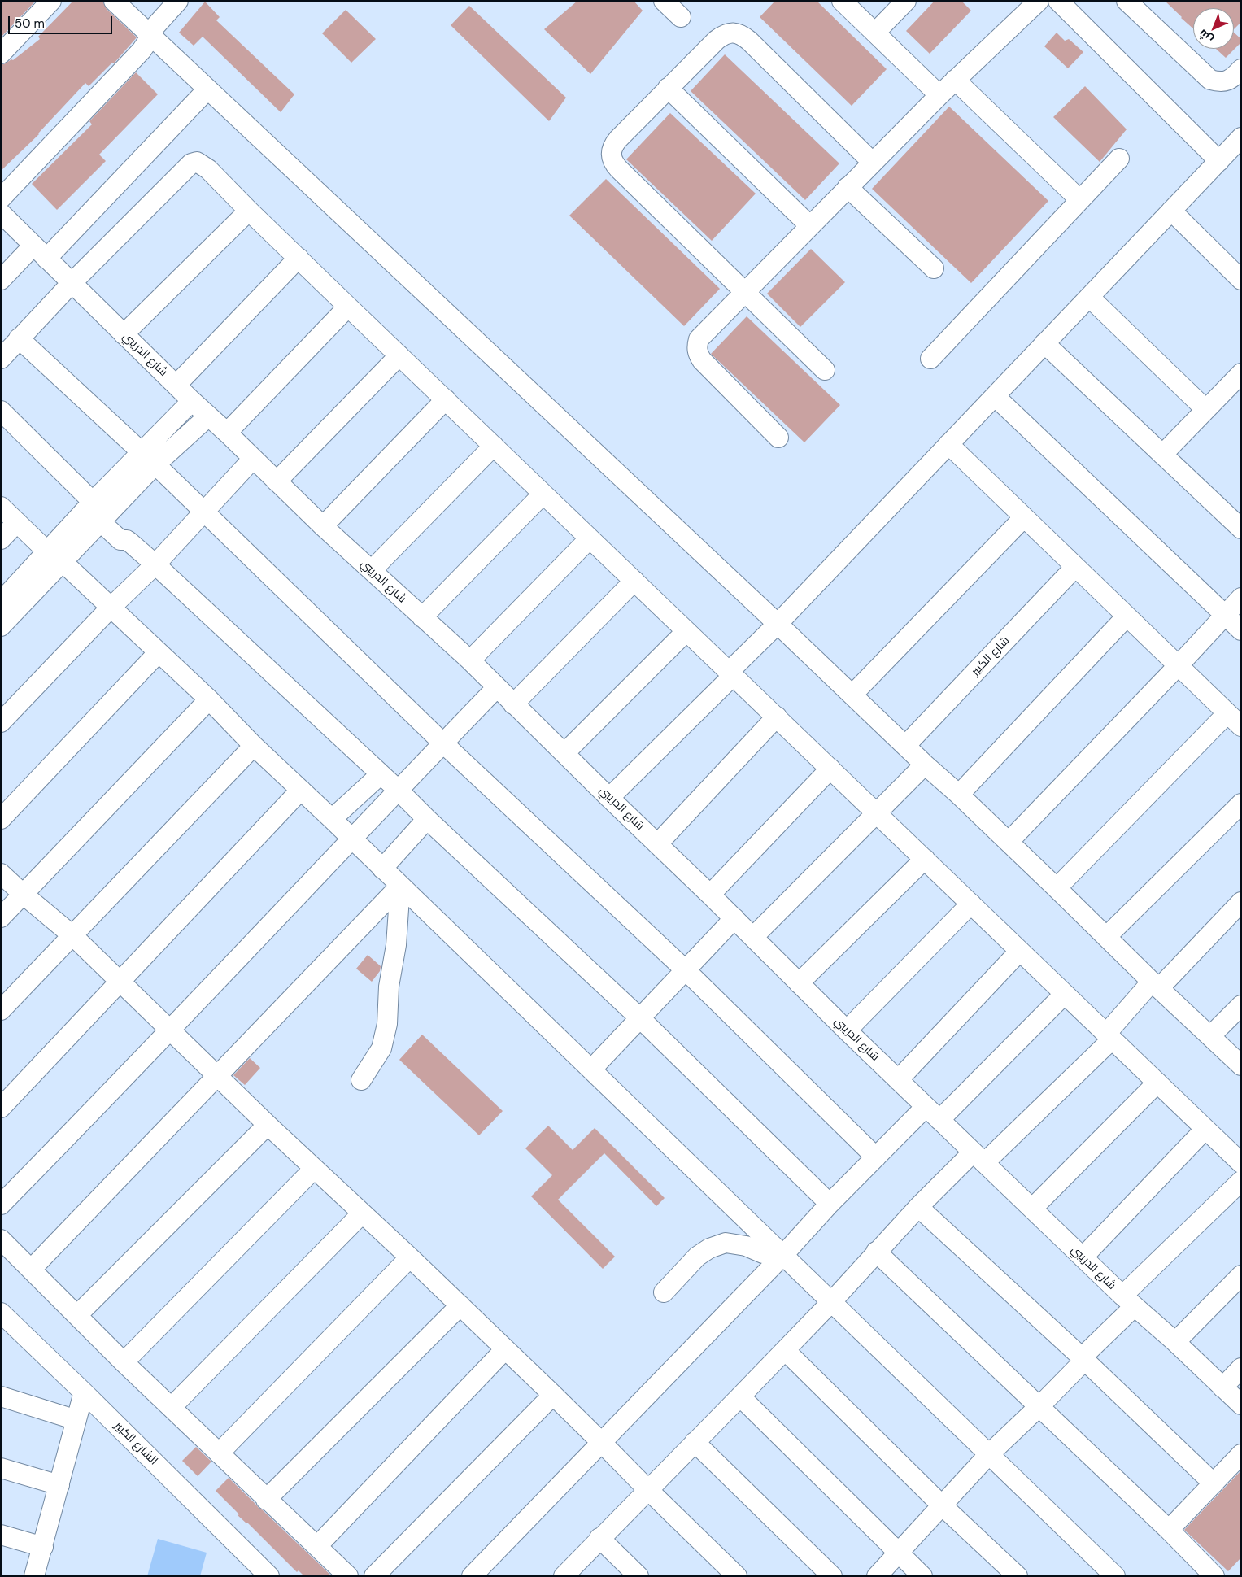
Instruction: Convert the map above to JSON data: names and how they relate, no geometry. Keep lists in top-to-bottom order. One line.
{"streets":{"street":["شارع الدريبي","شارع الكبير","الشارع الكبير"]},"scale_bar":"50 m","north":"bottom left"}
